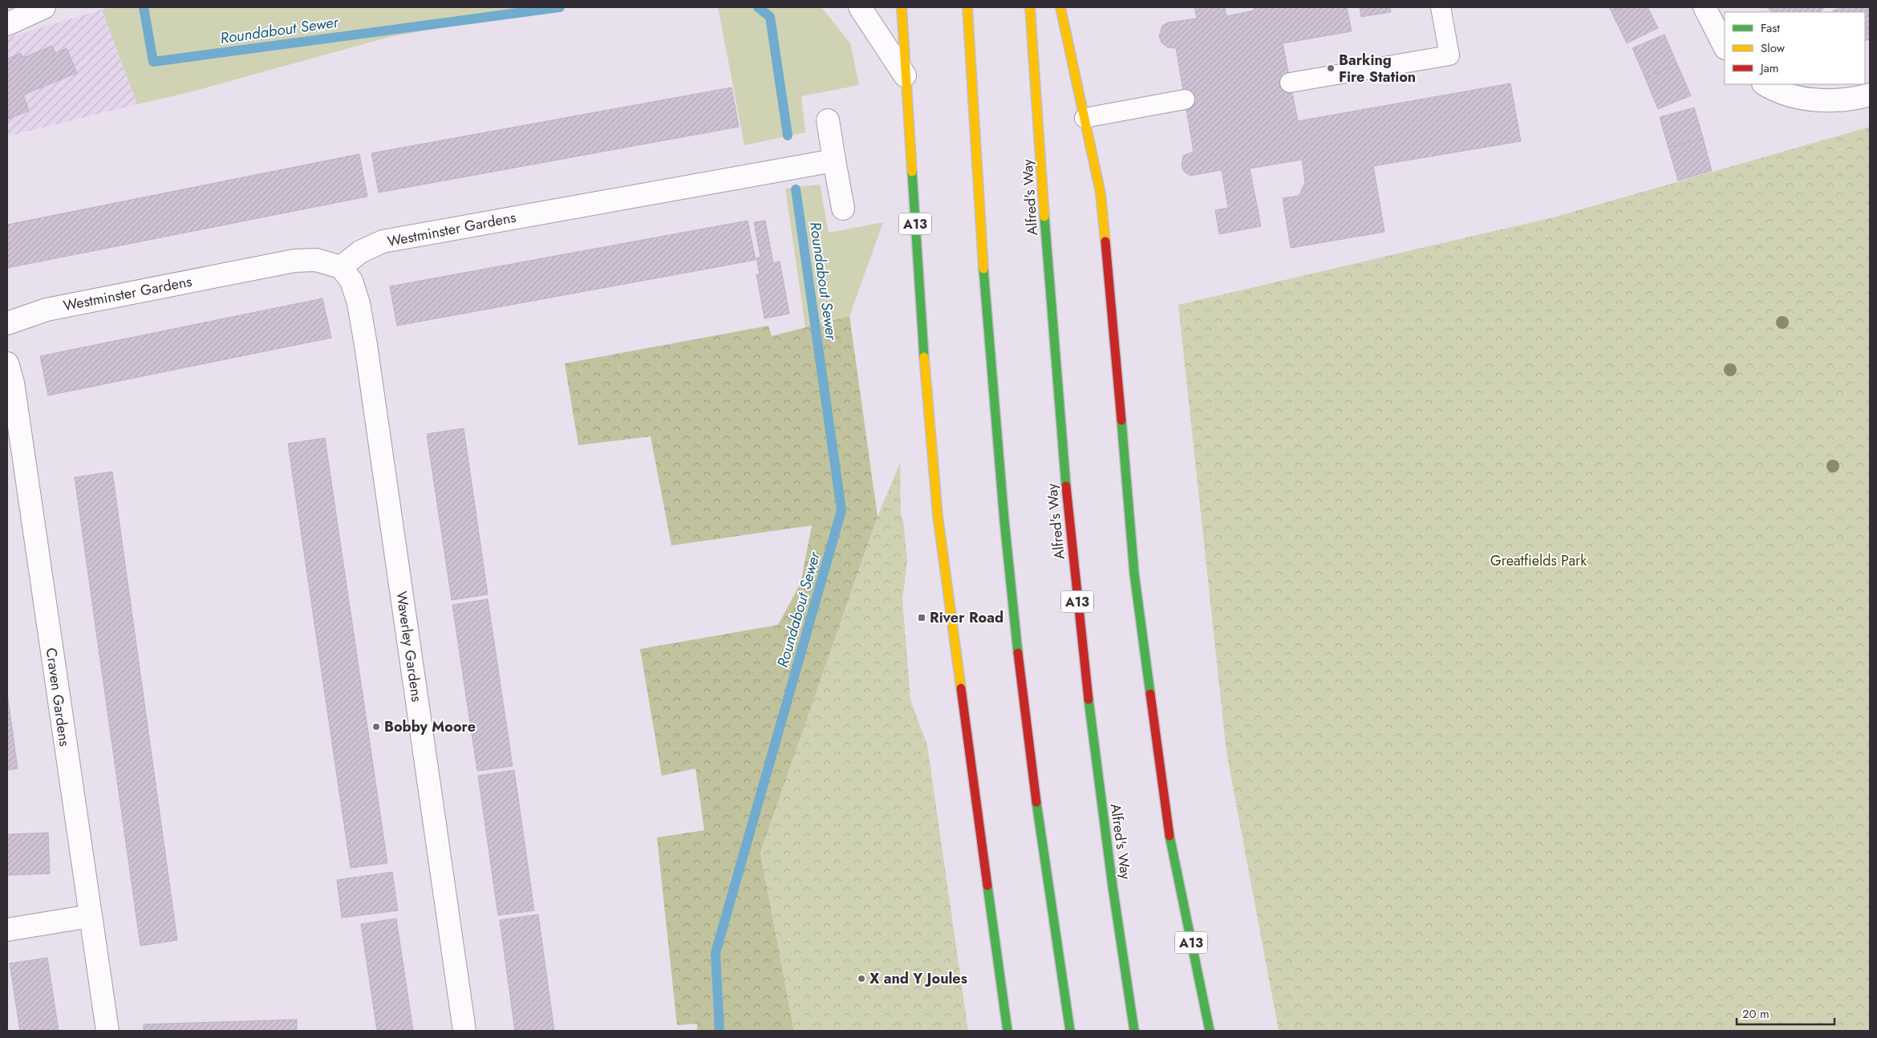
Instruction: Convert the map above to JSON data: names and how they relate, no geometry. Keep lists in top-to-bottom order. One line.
{"streets":{"highway":["Alfred's Way","A13"],"street":["Westminster Gardens","Waverley Gardens","Craven Gardens"]},"crossings":[["Westminster Gardens","Waverley Gardens"]],"water":["Roundabout Sewer"],"parks":["Greatfields Park"],"places":{"other":["Barking Fire Station","Bobby Moore","X and Y Joules"],"transit":["River Road"]},"legend":["Fast","Slow","Jam"],"scale_bar":"20 m"}
